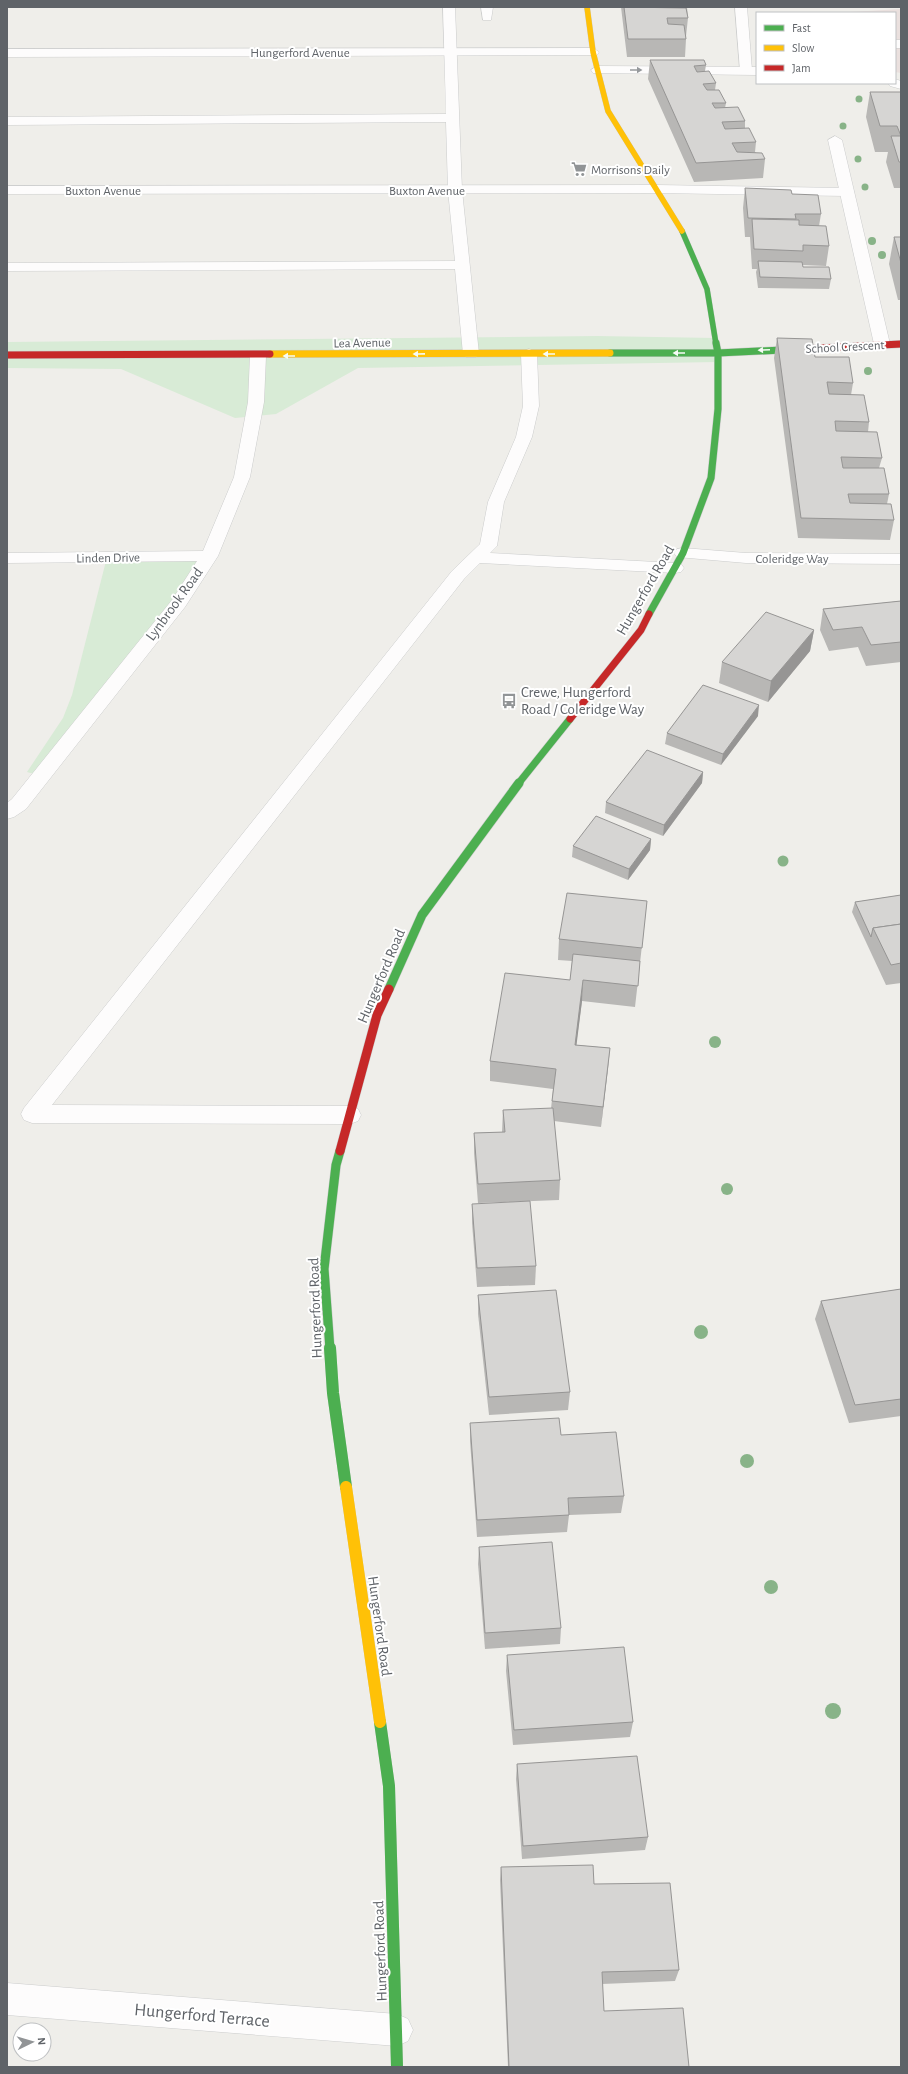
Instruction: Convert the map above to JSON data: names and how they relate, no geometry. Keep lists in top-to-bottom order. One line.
{"streets":{"street":["Hungerford Avenue","Buxton Avenue","Lea Avenue","School Crescent","Linden Drive","Coleridge Way","Hungerford Road","Lynbrook Road","Hungerford Terrace"]},"crossings":[["Hungerford Avenue","Hungerford Road"],["Buxton Avenue","Hungerford Road"],["Lea Avenue","School Crescent"],["Lea Avenue","Hungerford Road"],["Lea Avenue","Lynbrook Road"],["School Crescent","Hungerford Road"],["Linden Drive","Lynbrook Road"],["Coleridge Way","Hungerford Road"],["Hungerford Road","Hungerford Terrace"]],"one_way":["Lea Avenue","School Crescent"],"places":{"supermarket":["Morrisons Daily"],"bus stop":["Crewe, Hungerford Road / Coleridge Way"]},"legend":["Fast","Slow","Jam"],"north":"right"}
